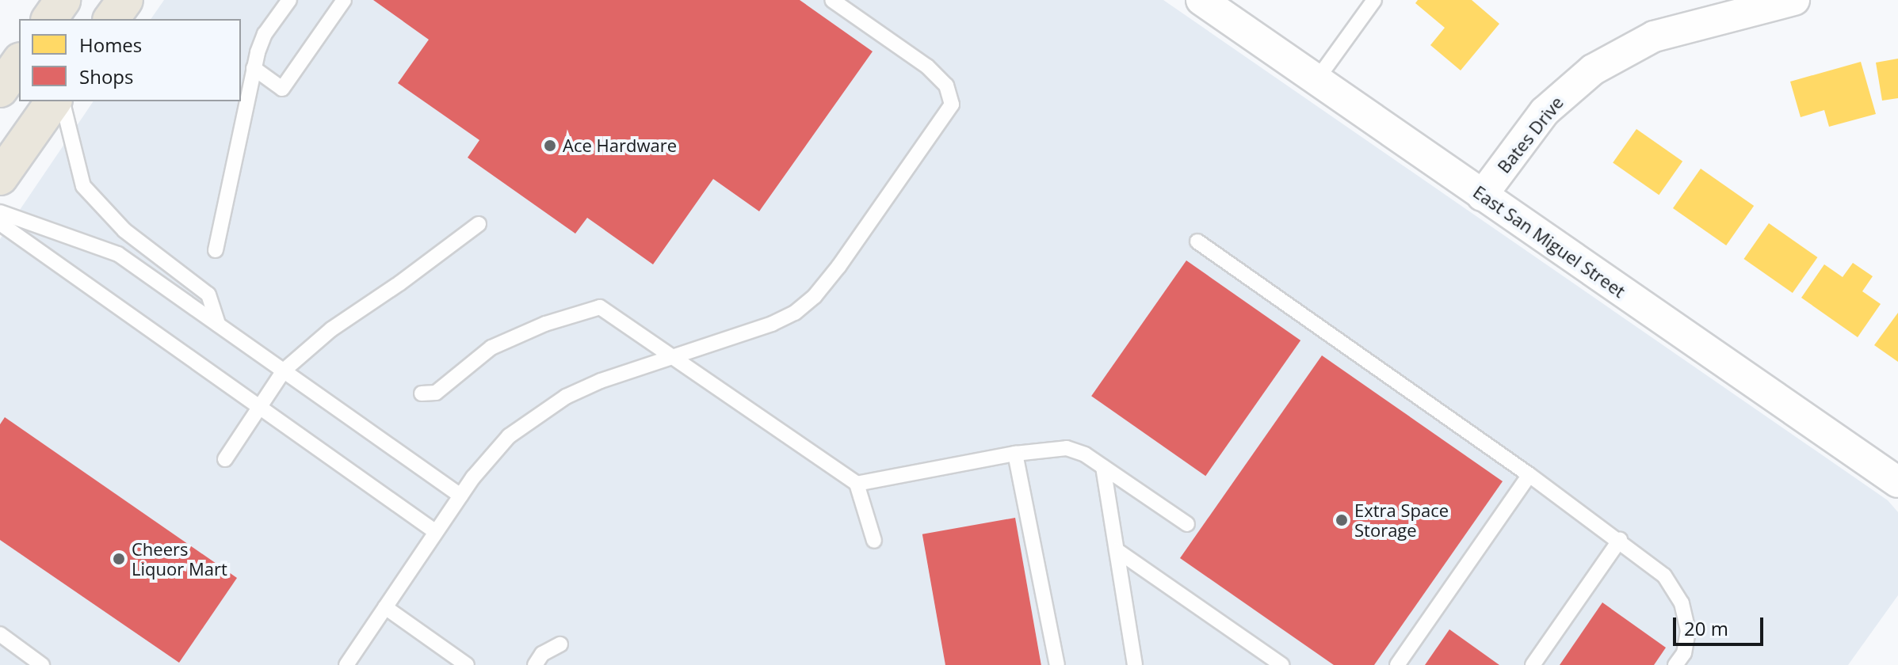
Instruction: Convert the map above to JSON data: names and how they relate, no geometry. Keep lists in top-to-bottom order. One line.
{"streets":{"street":["Bates Drive","East San Miguel Street"]},"crossings":[["Bates Drive","East San Miguel Street"]],"places":["Ace Hardware","Extra Space Storage","Cheers Liquor Mart"],"legend":["Homes","Shops"],"scale_bar":"20 m"}
